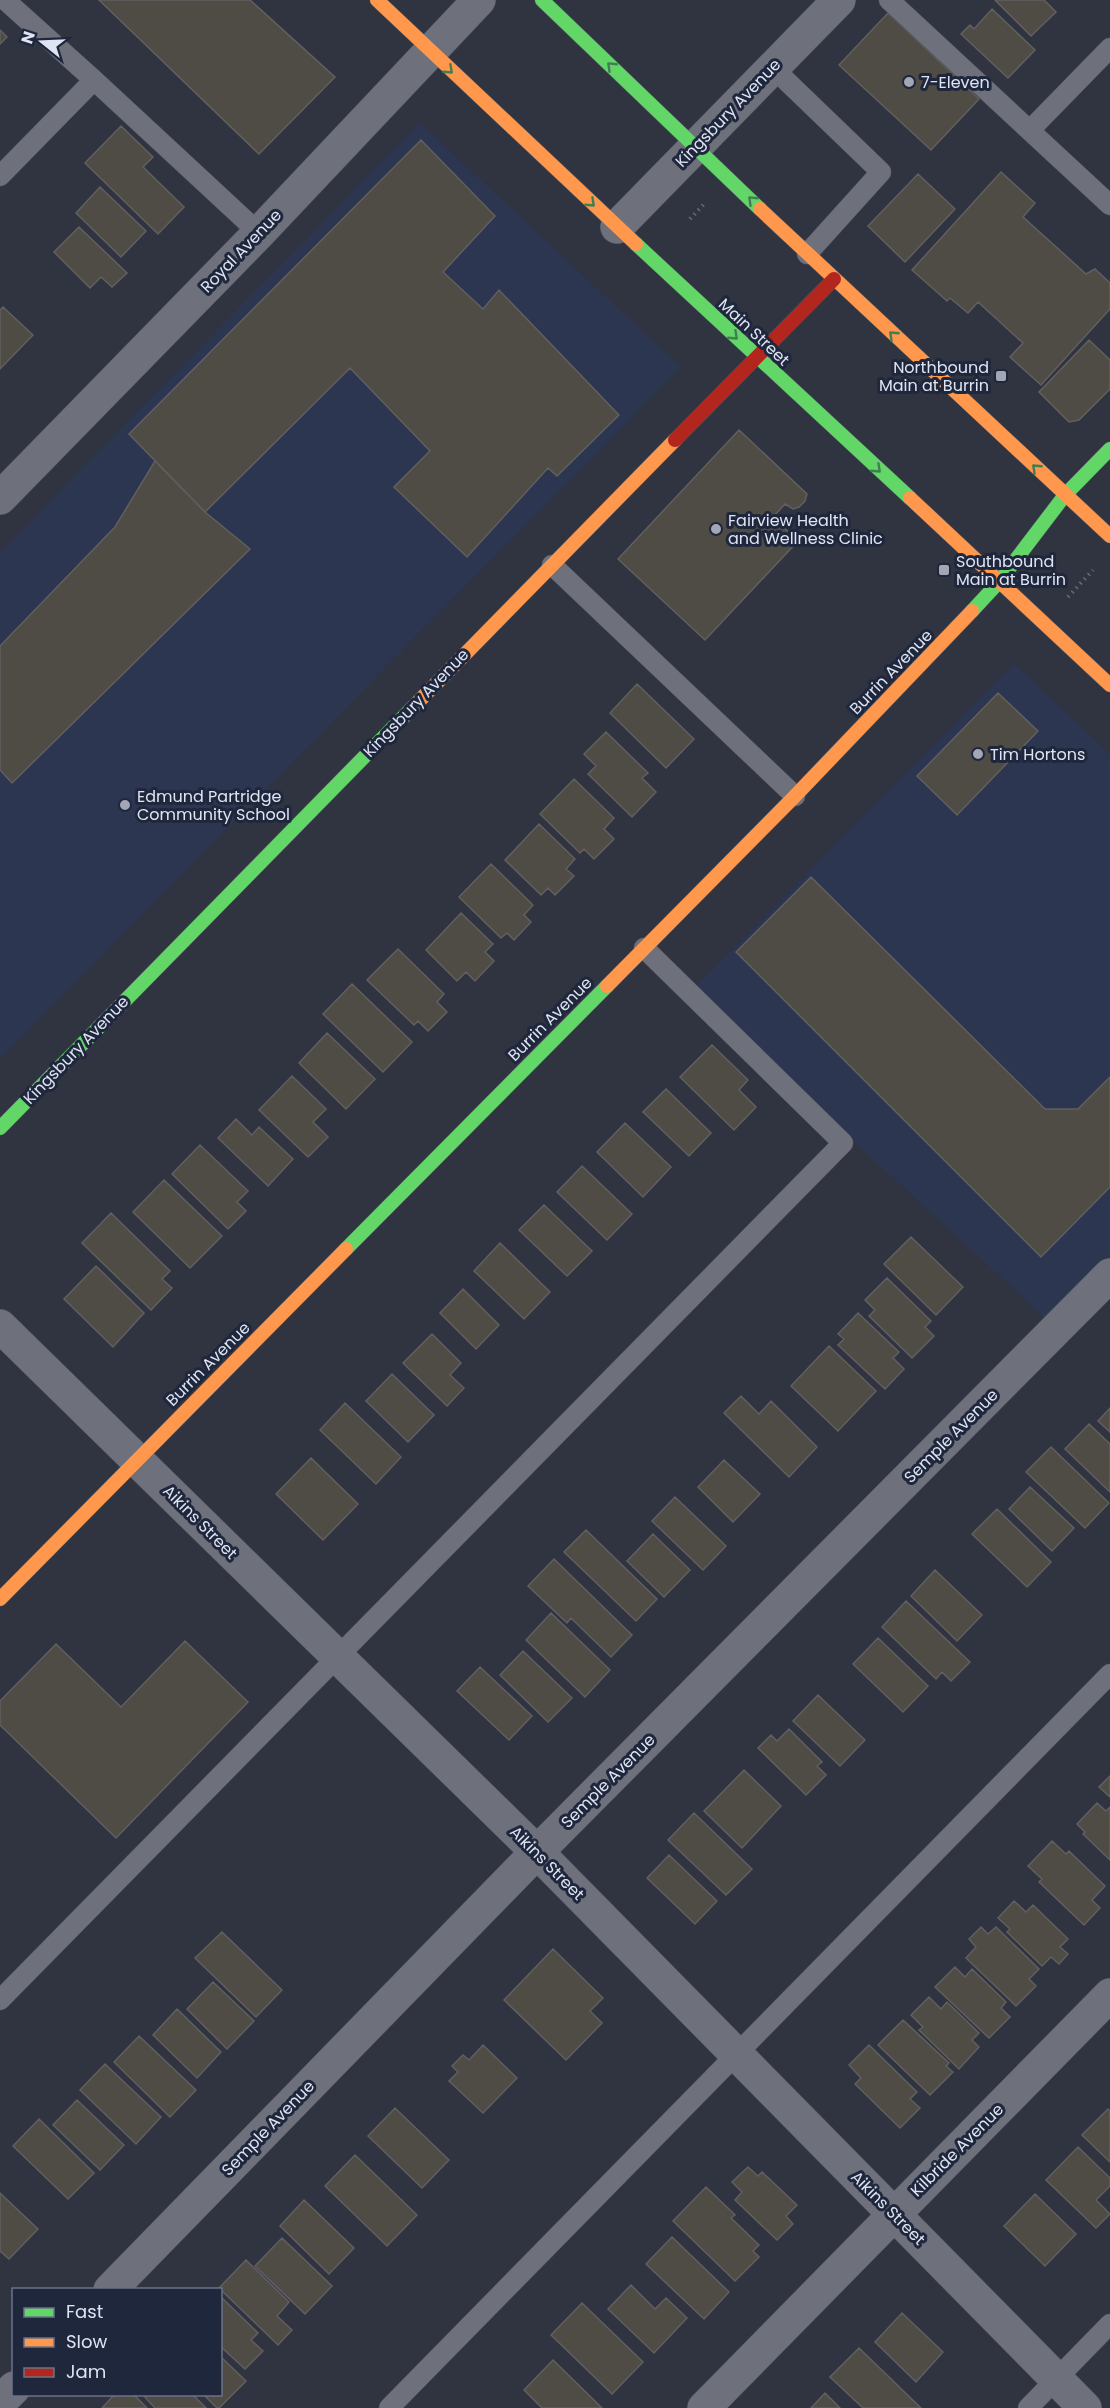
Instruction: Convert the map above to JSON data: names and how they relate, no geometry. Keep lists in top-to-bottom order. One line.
{"streets":{"street":["Kingsbury Avenue","Royal Avenue","Main Street","Burrin Avenue","Semple Avenue","Aikins Street","Kilbride Avenue"]},"crossings":[["Kingsbury Avenue","Main Street"],["Royal Avenue","Main Street"],["Main Street","Burrin Avenue"],["Burrin Avenue","Aikins Street"],["Semple Avenue","Aikins Street"],["Aikins Street","Kilbride Avenue"]],"places":{"other":["7-Eleven","Fairview Health and Wellness Clinic","Tim Hortons","Edmund Partridge Community School"],"transit":["Northbound Main at Burrin","Southbound Main at Burrin"]},"legend":["Fast","Slow","Jam"],"north":"left"}
